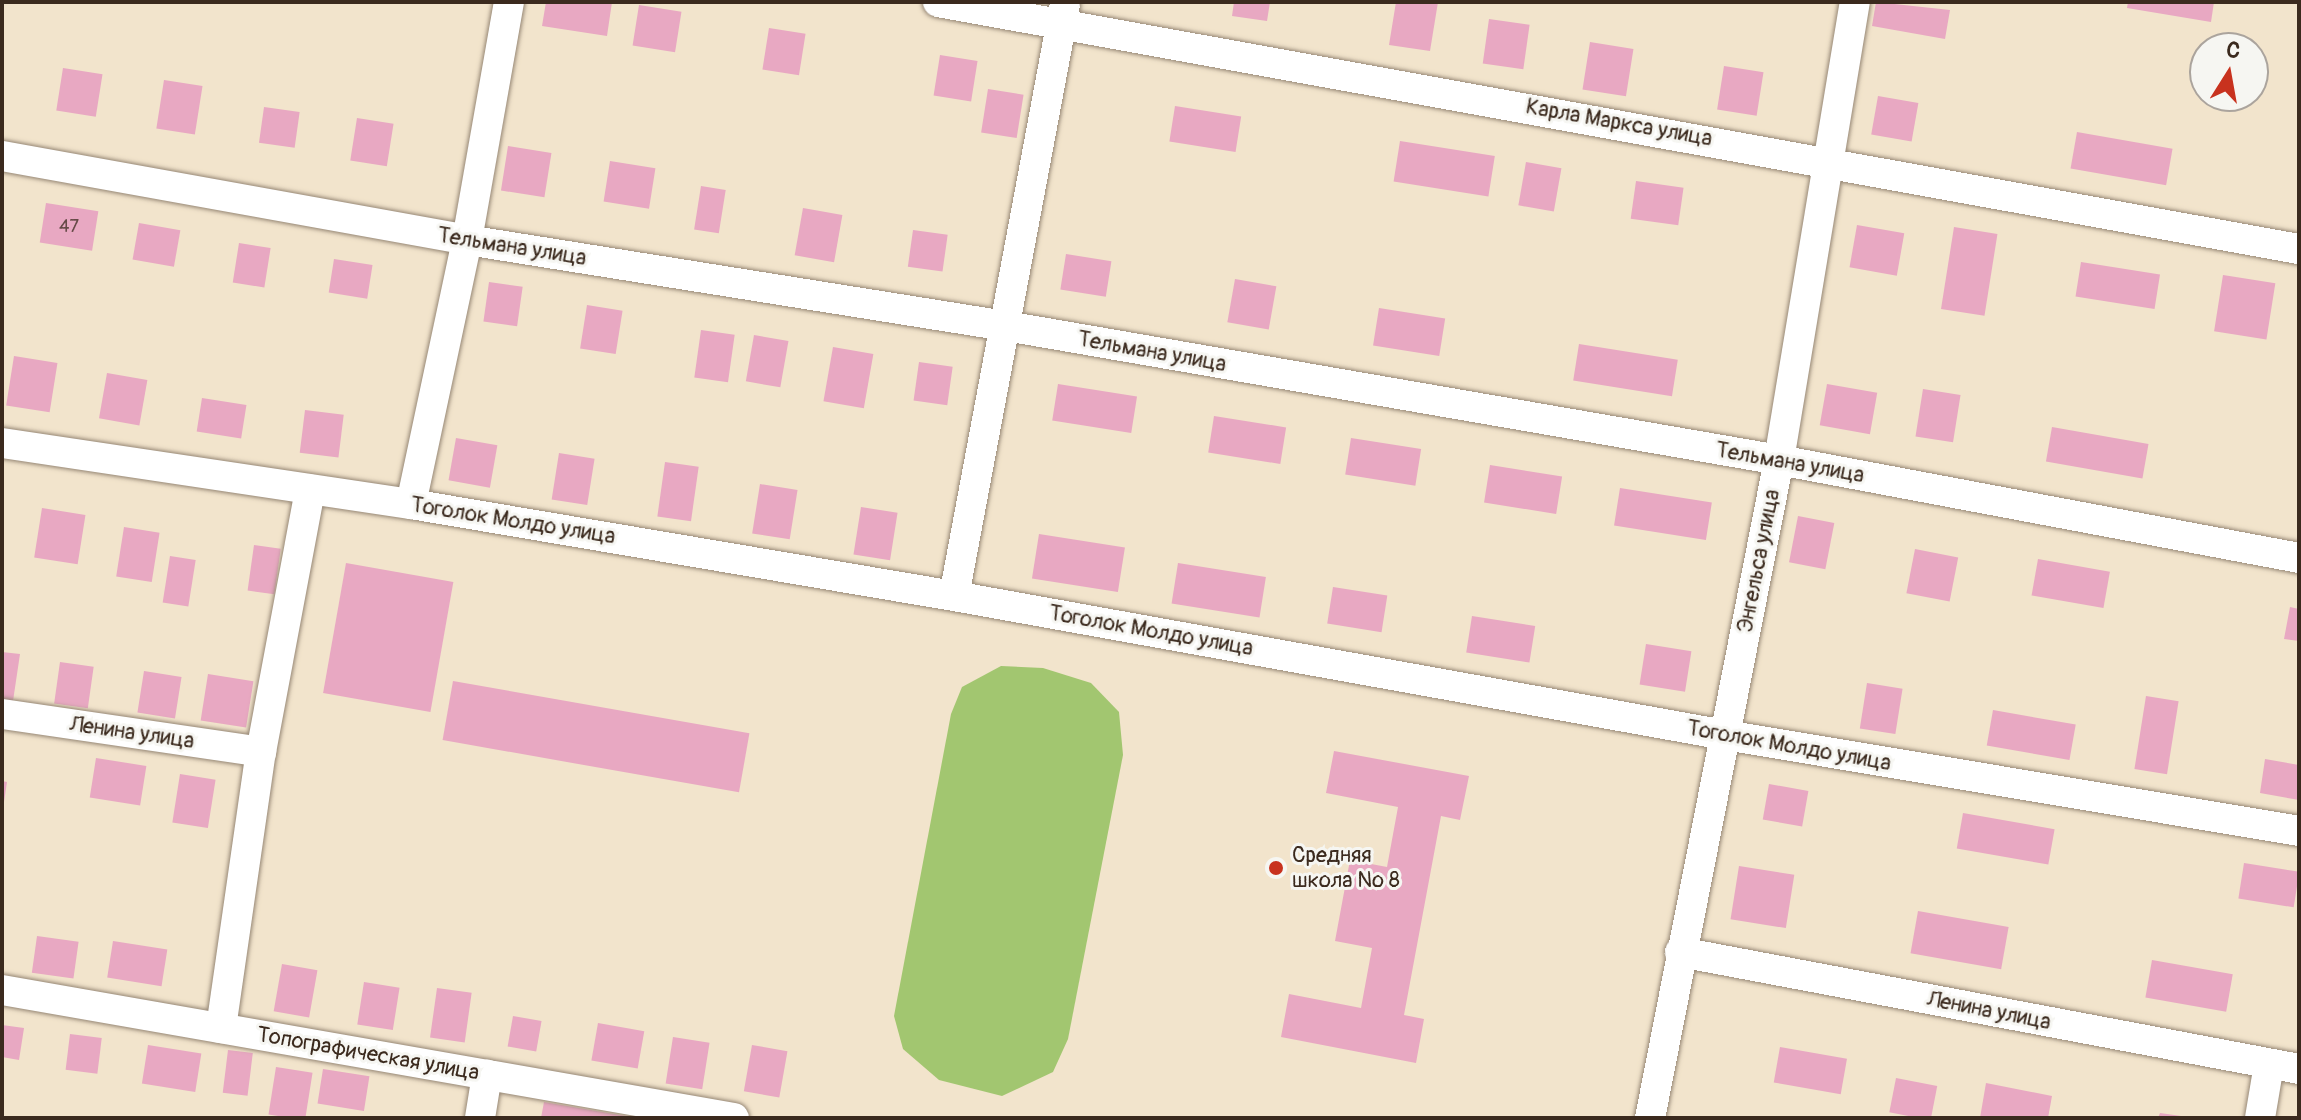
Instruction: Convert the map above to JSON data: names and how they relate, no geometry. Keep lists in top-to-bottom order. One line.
{"streets":{"street":["Карла Маркса улица","Тельмана улица","Тоголок Молдо улица","Энгельса улица","Ленина улица","Топографическая улица"]},"crossings":[["Карла Маркса улица","Энгельса улица"],["Тельмана улица","Энгельса улица"],["Тоголок Молдо улица","Энгельса улица"],["Энгельса улица","Ленина улица"]],"places":["Средняя школа № 8"],"house_numbers":["47"],"north":"top"}
